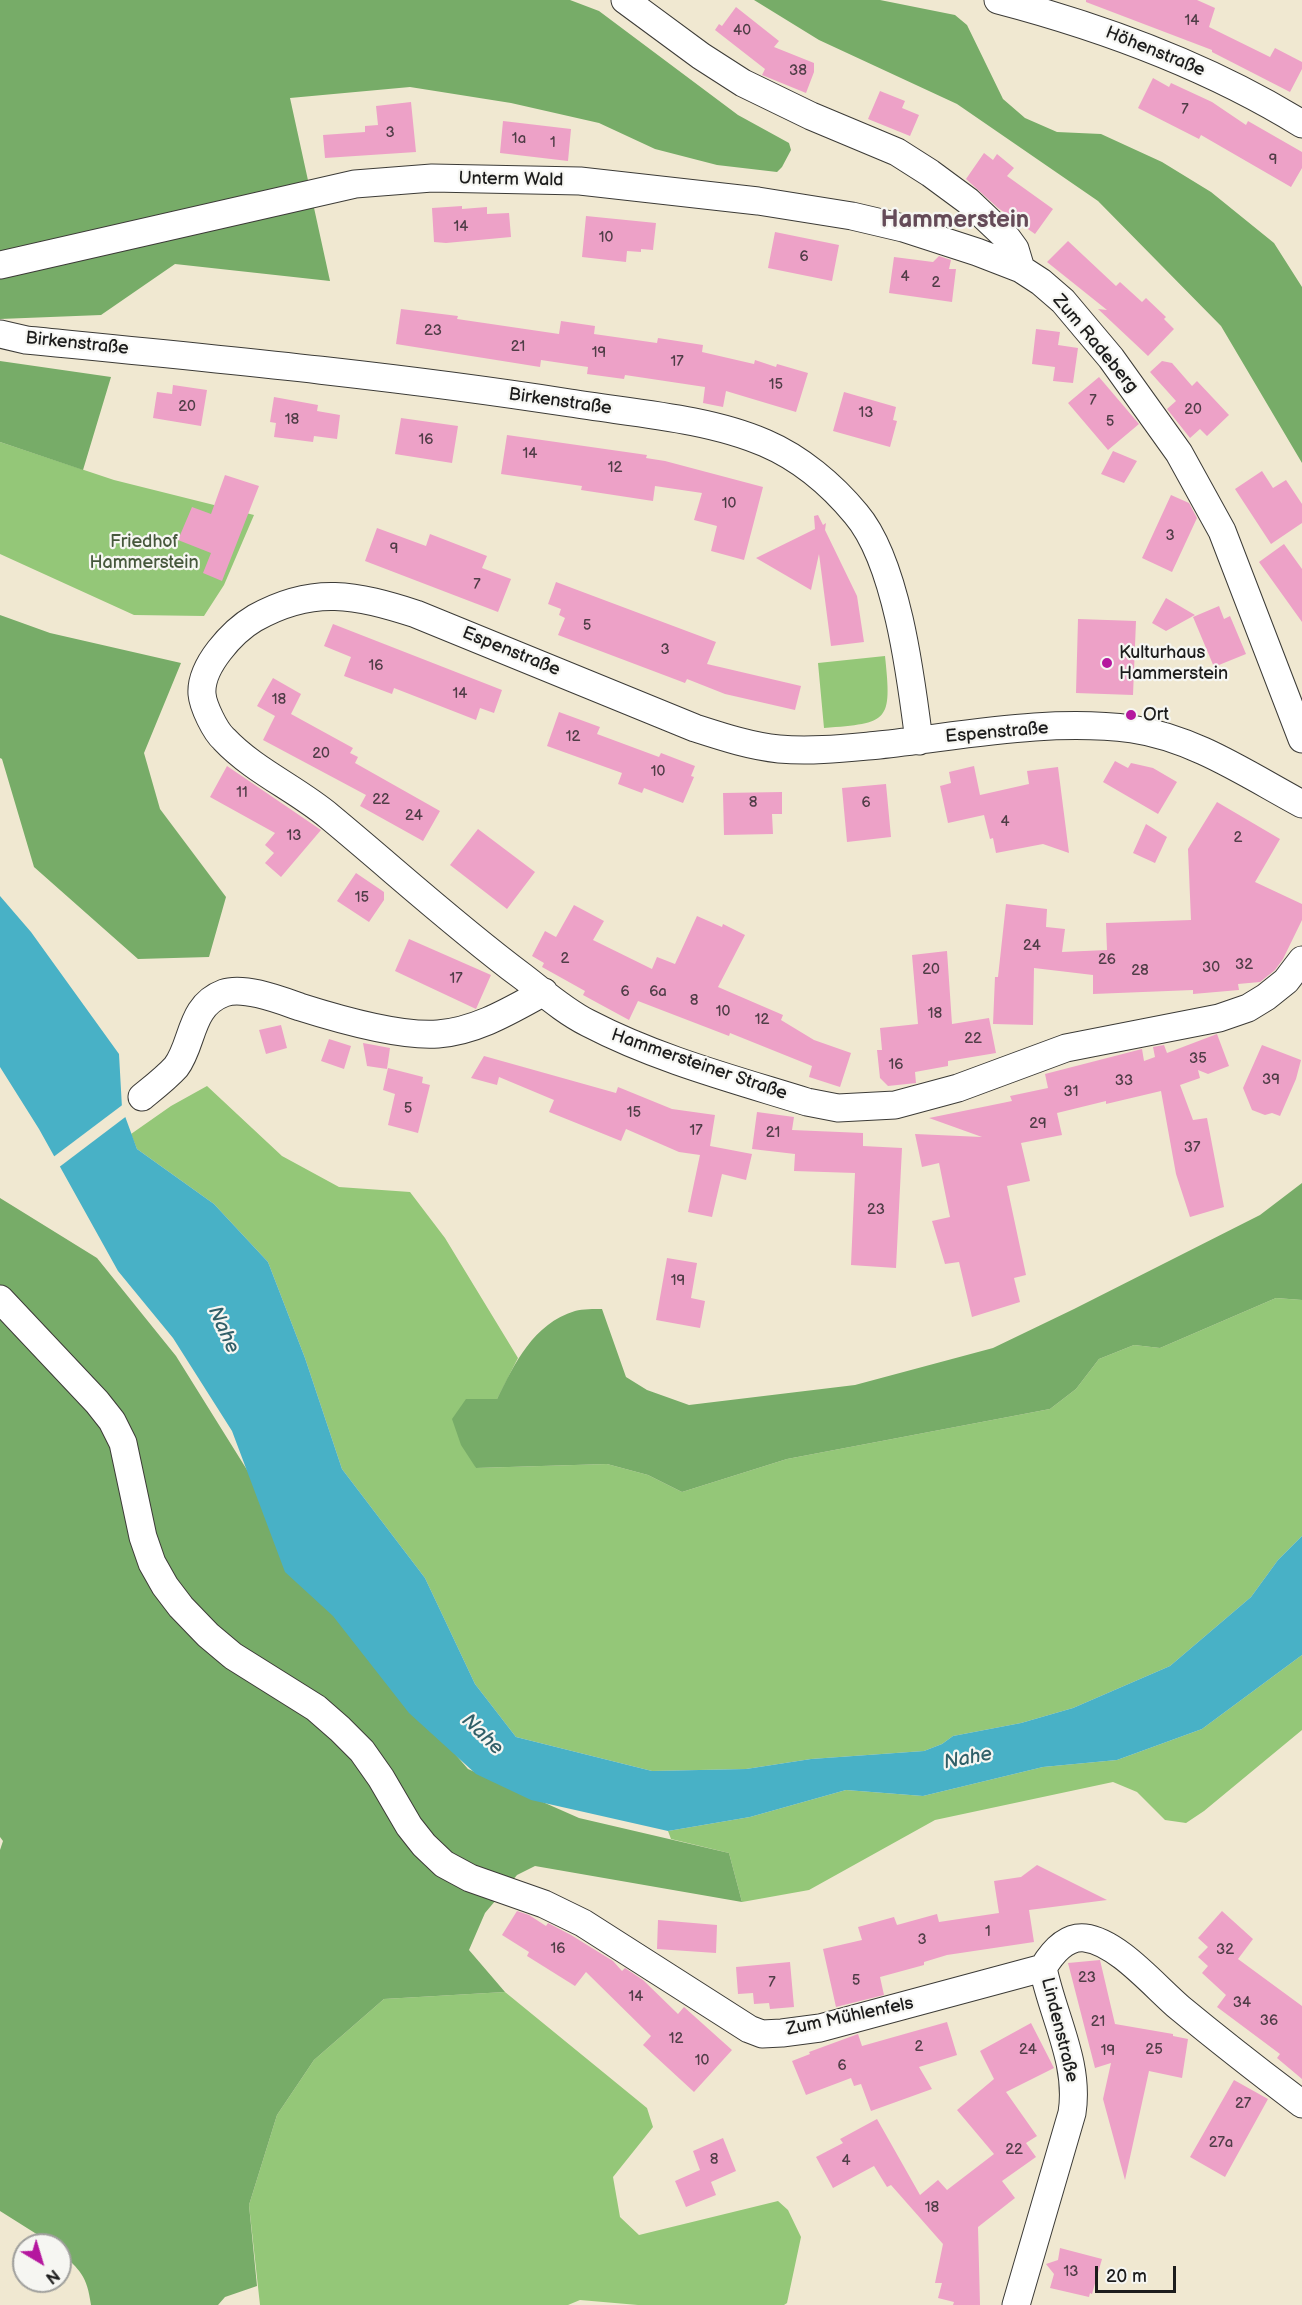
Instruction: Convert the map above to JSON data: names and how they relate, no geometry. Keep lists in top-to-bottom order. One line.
{"streets":{"street":["Höhenstraße","Unterm Wald","Birkenstraße","Zum Radeberg","Espenstraße","Hammersteiner Straße","Zum Mühlenfels","Lindenstraße"]},"crossings":[["Unterm Wald","Zum Radeberg"],["Birkenstraße","Espenstraße"],["Espenstraße","Hammersteiner Straße"],["Zum Mühlenfels","Lindenstraße"]],"districts":["Hammerstein"],"water":["Nahe"],"parks":["Friedhof Hammerstein"],"places":["Kulturhaus Hammerstein","Ort"],"house_numbers":["14","40","38","7","3","1a","1","9","14","10","6","4","2","23","21","19","17","15","7","20","20","13","18","5","16","14","12","10","3","9","7","5","3","16","14","18","12","20","10","11","22","8","6","24","4","13","2","15","24","2","26","32","30","20","28","17","6","6a","8","10","18","12","22","35","16","39","33","31","5","15","29","17","21","37","23","19","1","3","16","32","23","5","7","14","34","36","21","12","2","24","25","19","10","6","27","27a","22","8","4","18","13"],"scale_bar":"20 m","north":"bottom right"}
